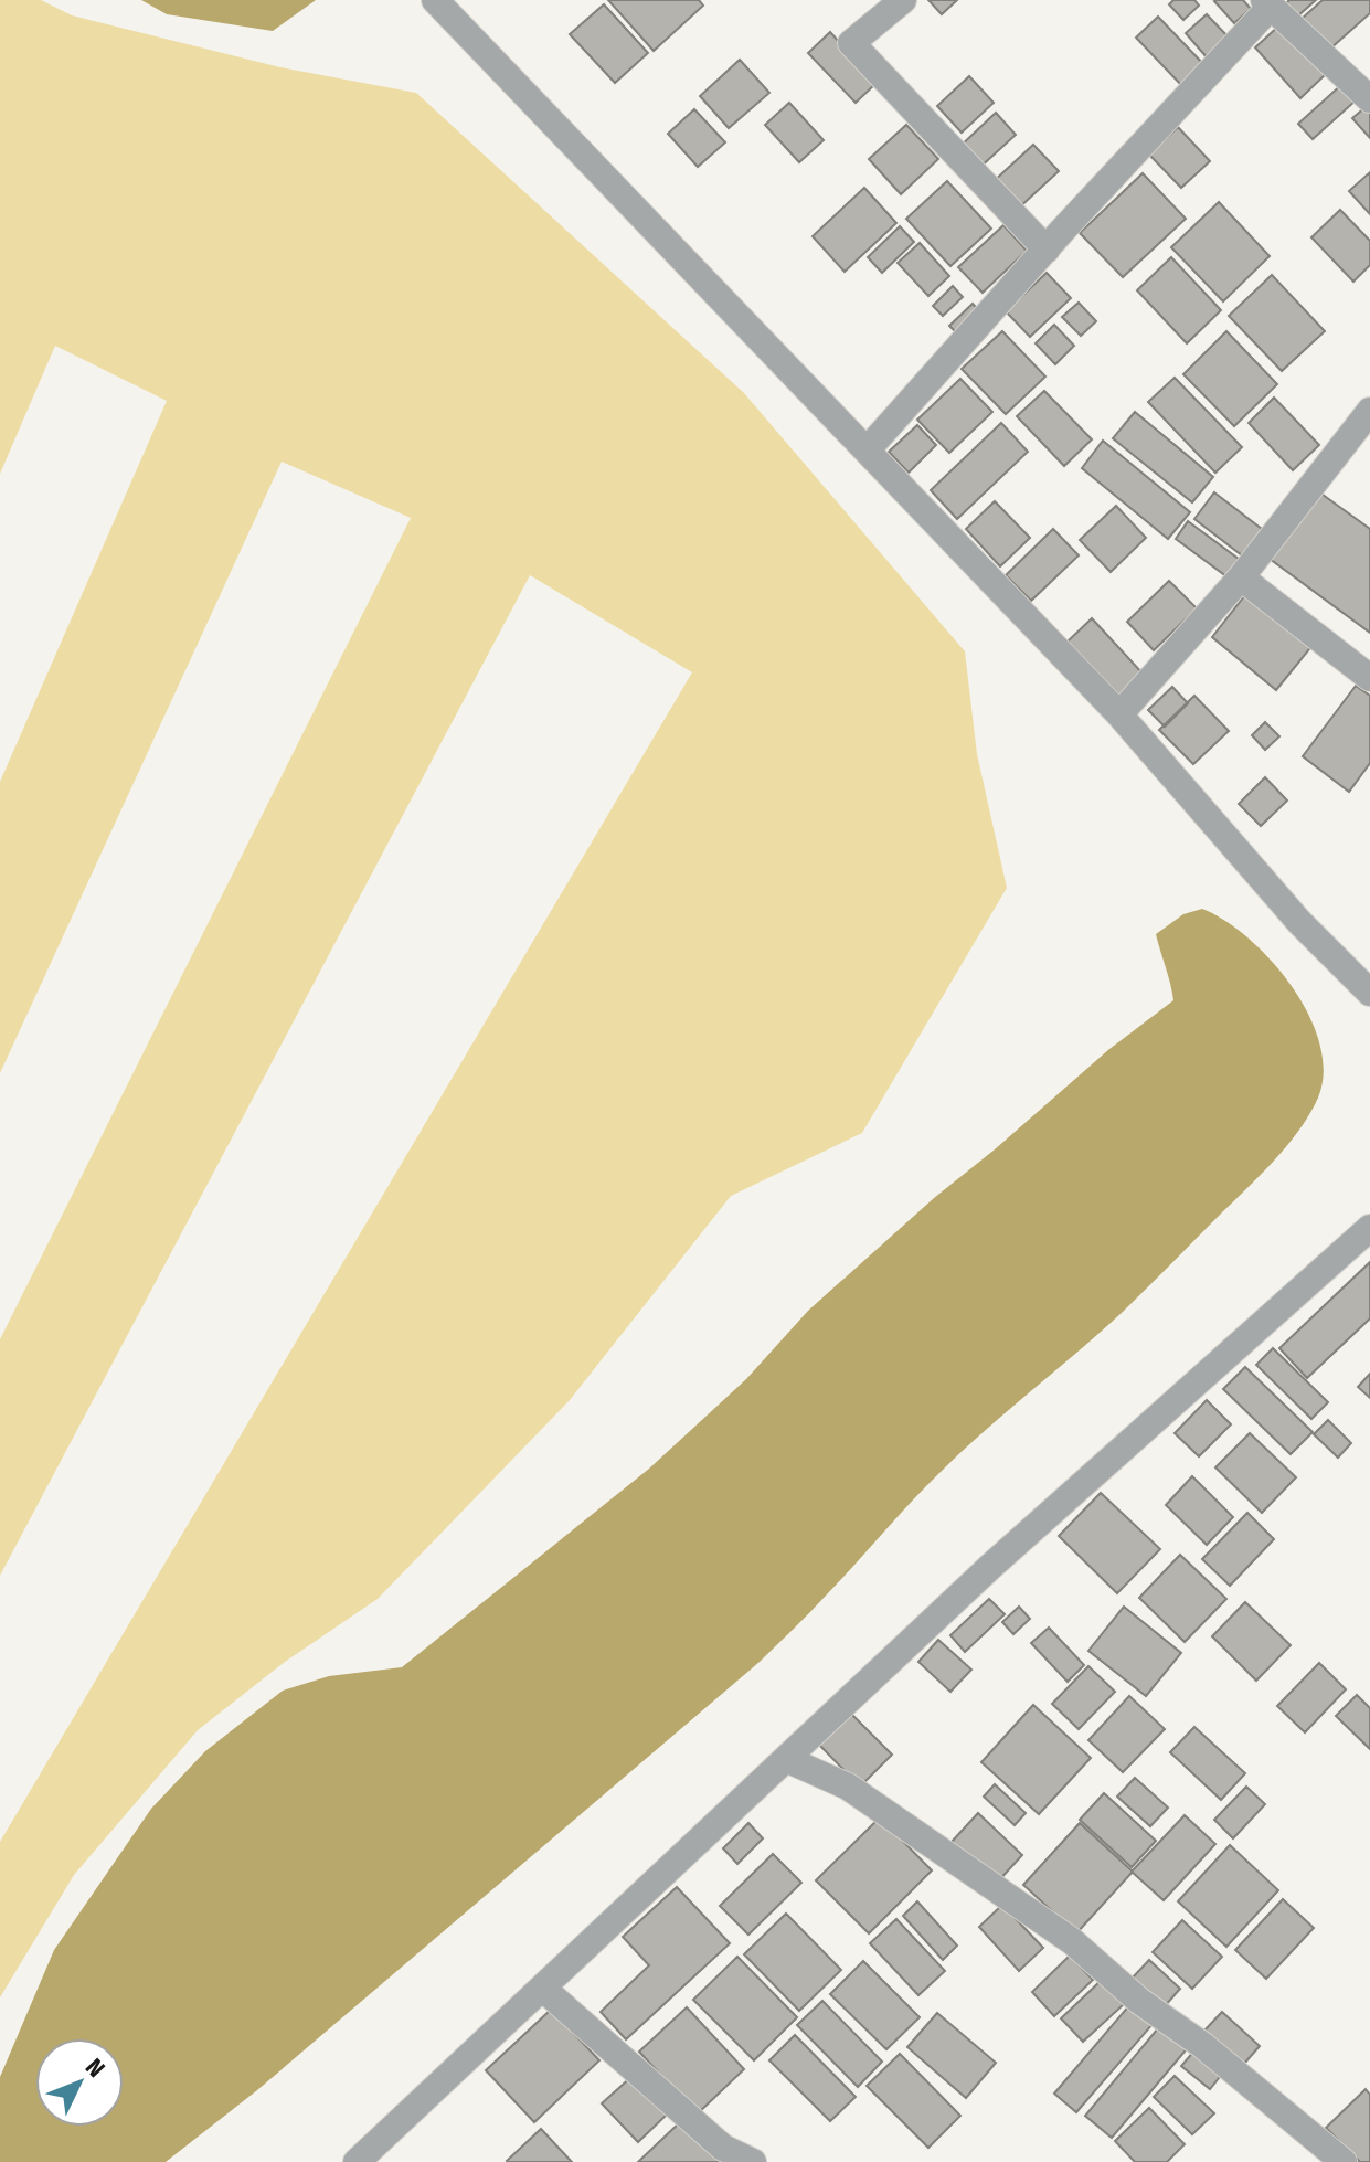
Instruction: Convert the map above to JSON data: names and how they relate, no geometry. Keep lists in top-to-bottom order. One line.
{"north":"top right"}
